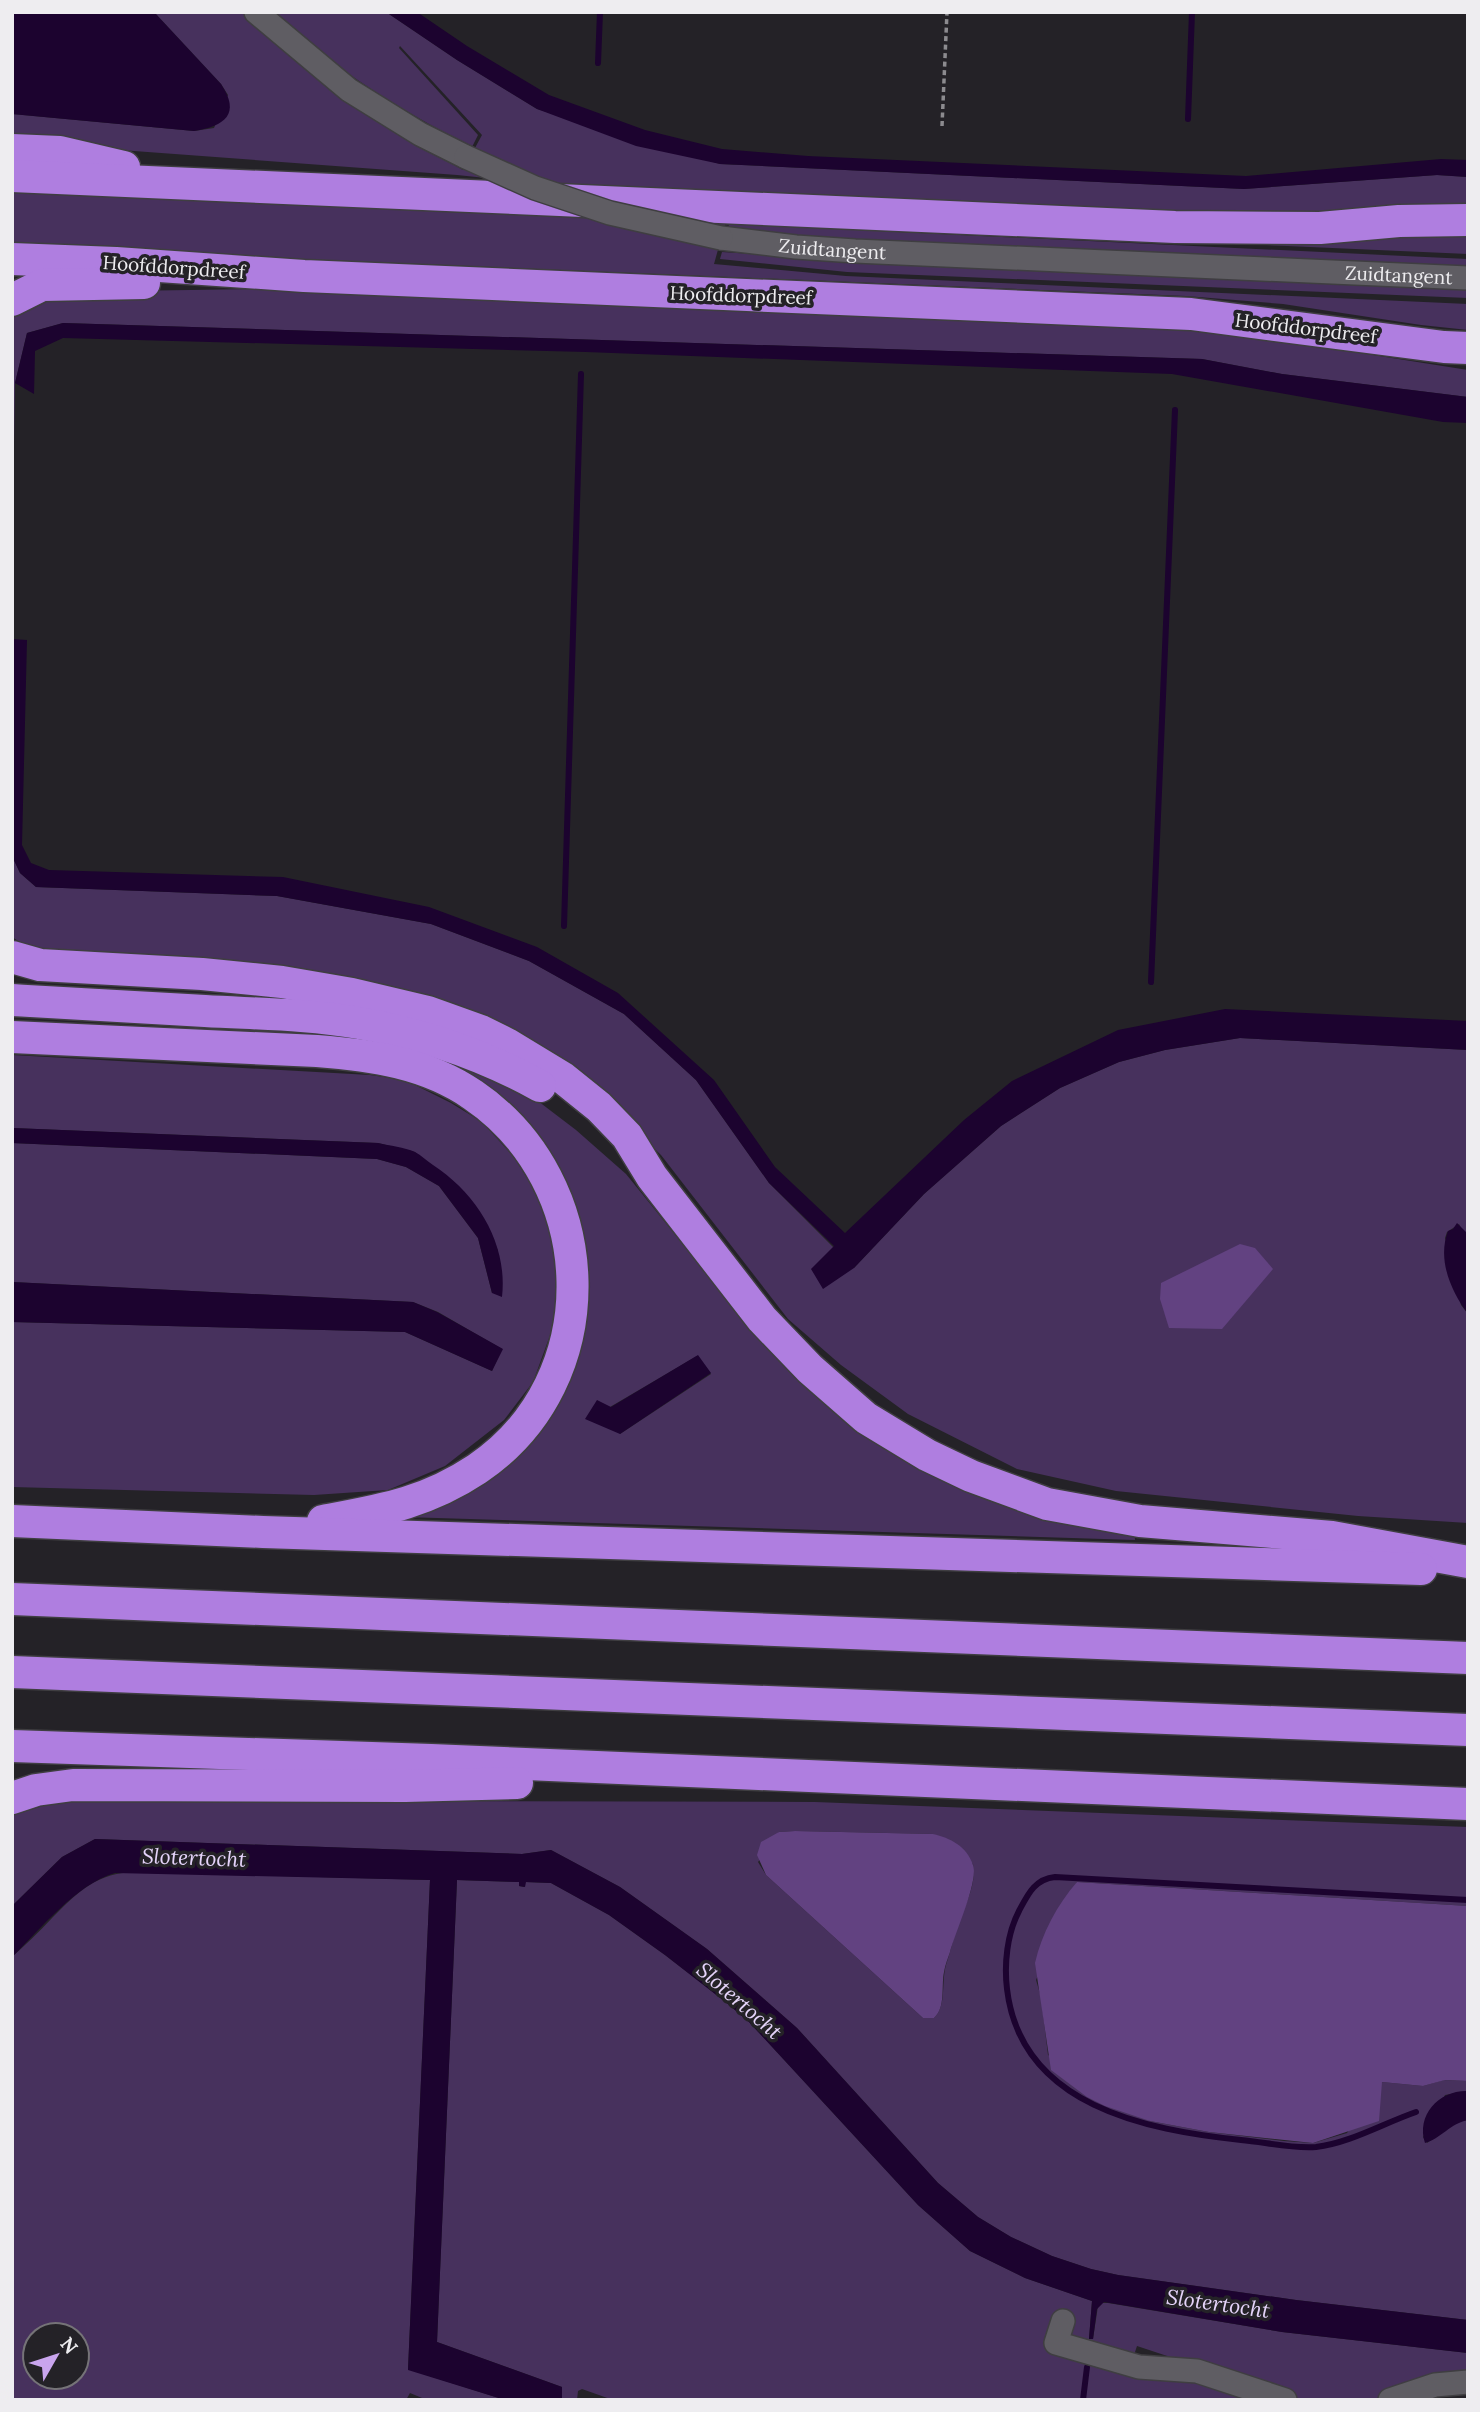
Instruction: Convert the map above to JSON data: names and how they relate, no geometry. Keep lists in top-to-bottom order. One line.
{"streets":{"highway":["Hoofddorpdreef"],"lane":["Zuidtangent"]},"water":["Slotertocht"],"north":"top right"}
